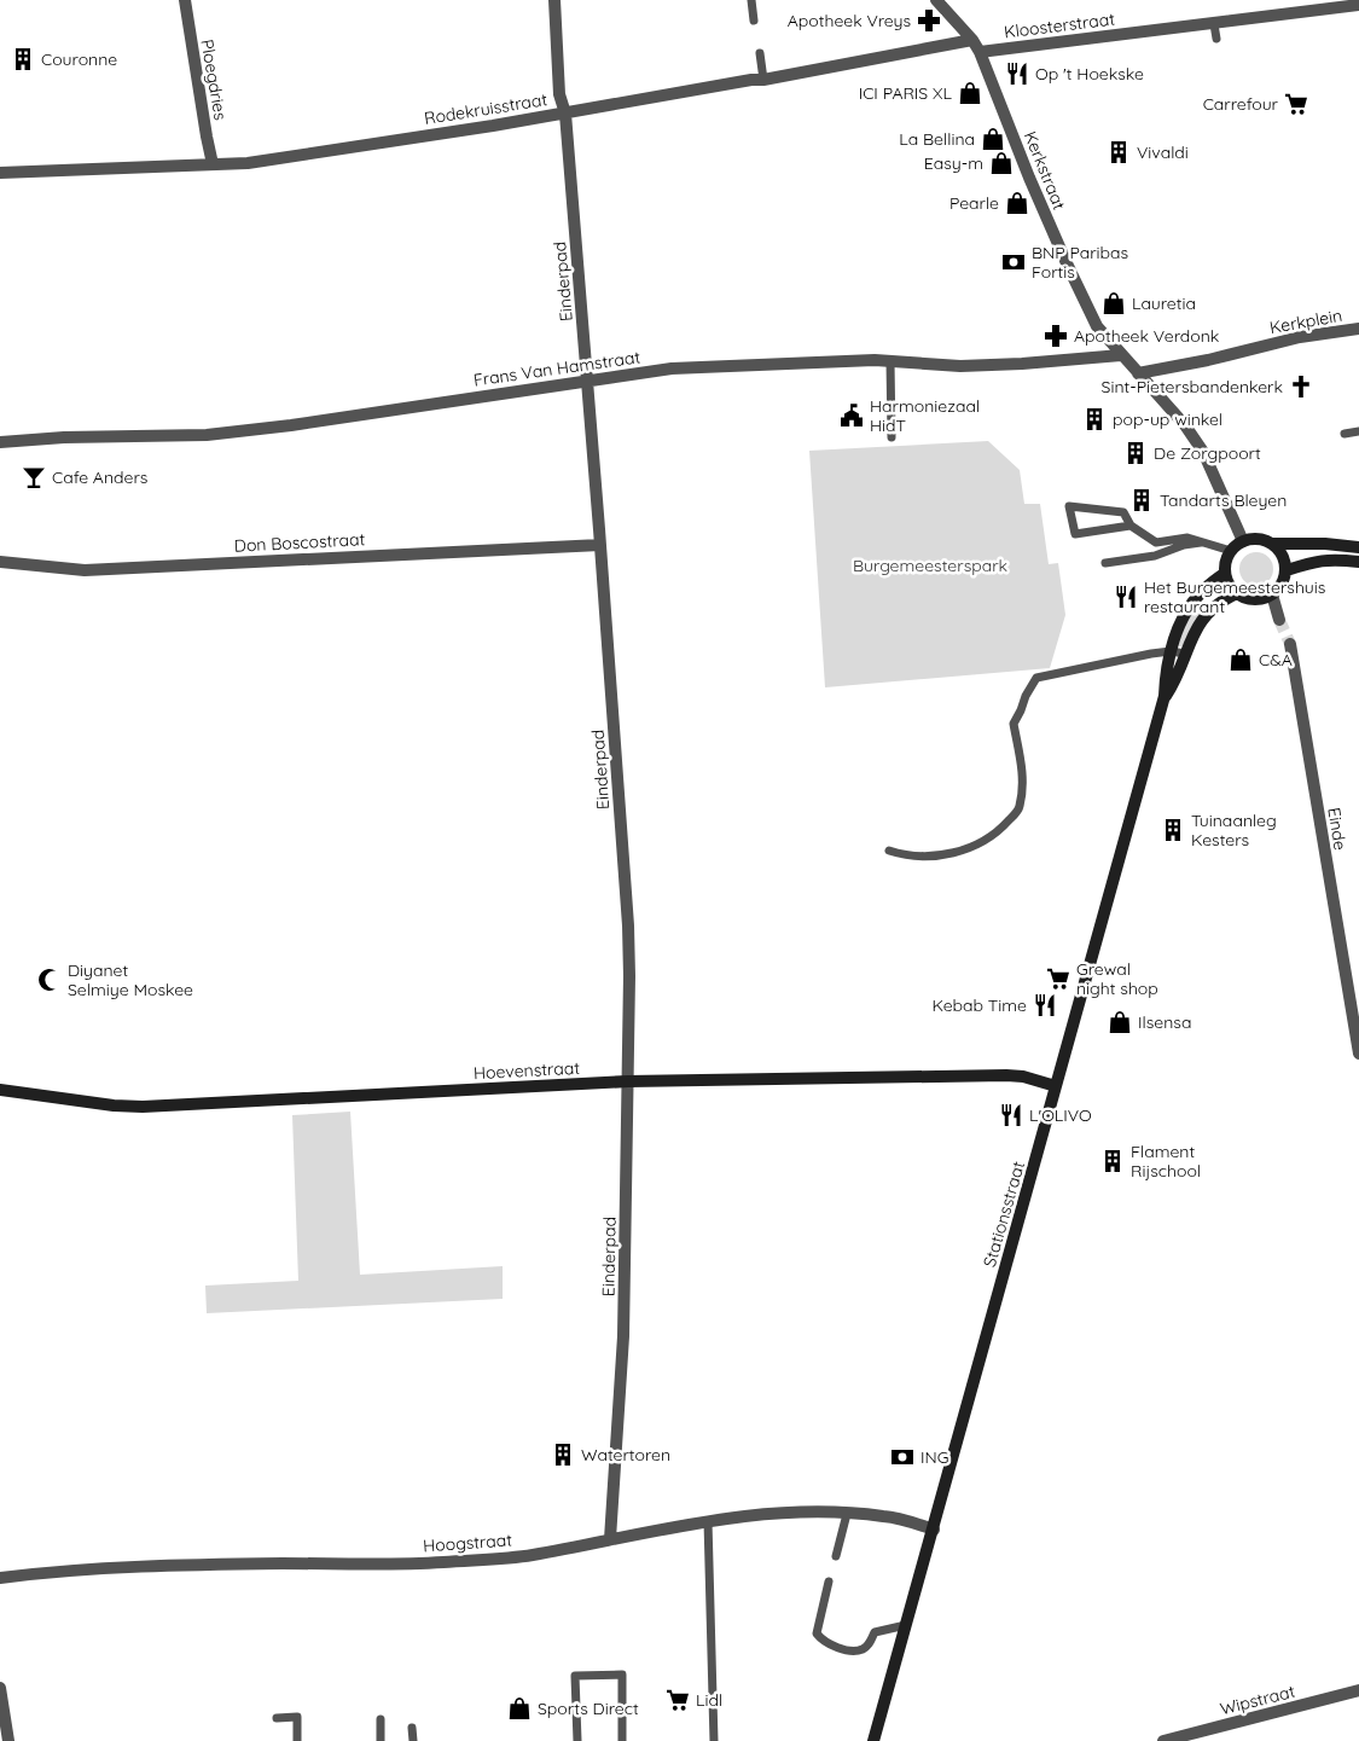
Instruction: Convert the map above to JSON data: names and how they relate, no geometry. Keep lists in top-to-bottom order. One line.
{"streets":{"main road":["Hoevenstraat","Stationsstraat"],"street":["Kloosterstraat","Ploegdries","Rodekruisstraat","Kerkstraat","Einderpad","Kerkplein","Frans Van Hamstraat","Don Boscostraat","Einde","Hoogstraat","Wipstraat"]},"crossings":[["Kloosterstraat","Kerkstraat"],["Ploegdries","Rodekruisstraat"],["Rodekruisstraat","Kerkstraat"],["Rodekruisstraat","Einderpad"],["Kerkstraat","Frans Van Hamstraat"],["Einderpad","Frans Van Hamstraat"],["Einderpad","Don Boscostraat"],["Einderpad","Hoevenstraat"],["Einderpad","Hoogstraat"],["Hoevenstraat","Stationsstraat"],["Stationsstraat","Hoogstraat"]],"parks":["Burgemeesterspark"],"places":{"pharmacy":["Apotheek Vreys","Apotheek Verdonk"],"building":["Couronne","Vivaldi","pop-up winkel","De Zorgpoort","Tandarts Bleyen","Tuinaanleg Kesters","Flament Rijschool","Watertoren"],"restaurant":["Op 't Hoekske","Het Burgemeestershuis restaurant","Kebab Time","L'OLIVO"],"shop":["ICI PARIS XL","La Bellina","Easy-m","Pearle","Lauretia","C&A","Ilsensa","Sports Direct"],"supermarket":["Carrefour","Grewal night shop","Lidl"],"bank":["BNP Paribas Fortis","ING"],"church":["Sint-Pietersbandenkerk"],"public building":["Harmoniezaal HidT"],"bar":["Cafe Anders"],"mosque":["Diyanet Selmiye Moskee"]}}
